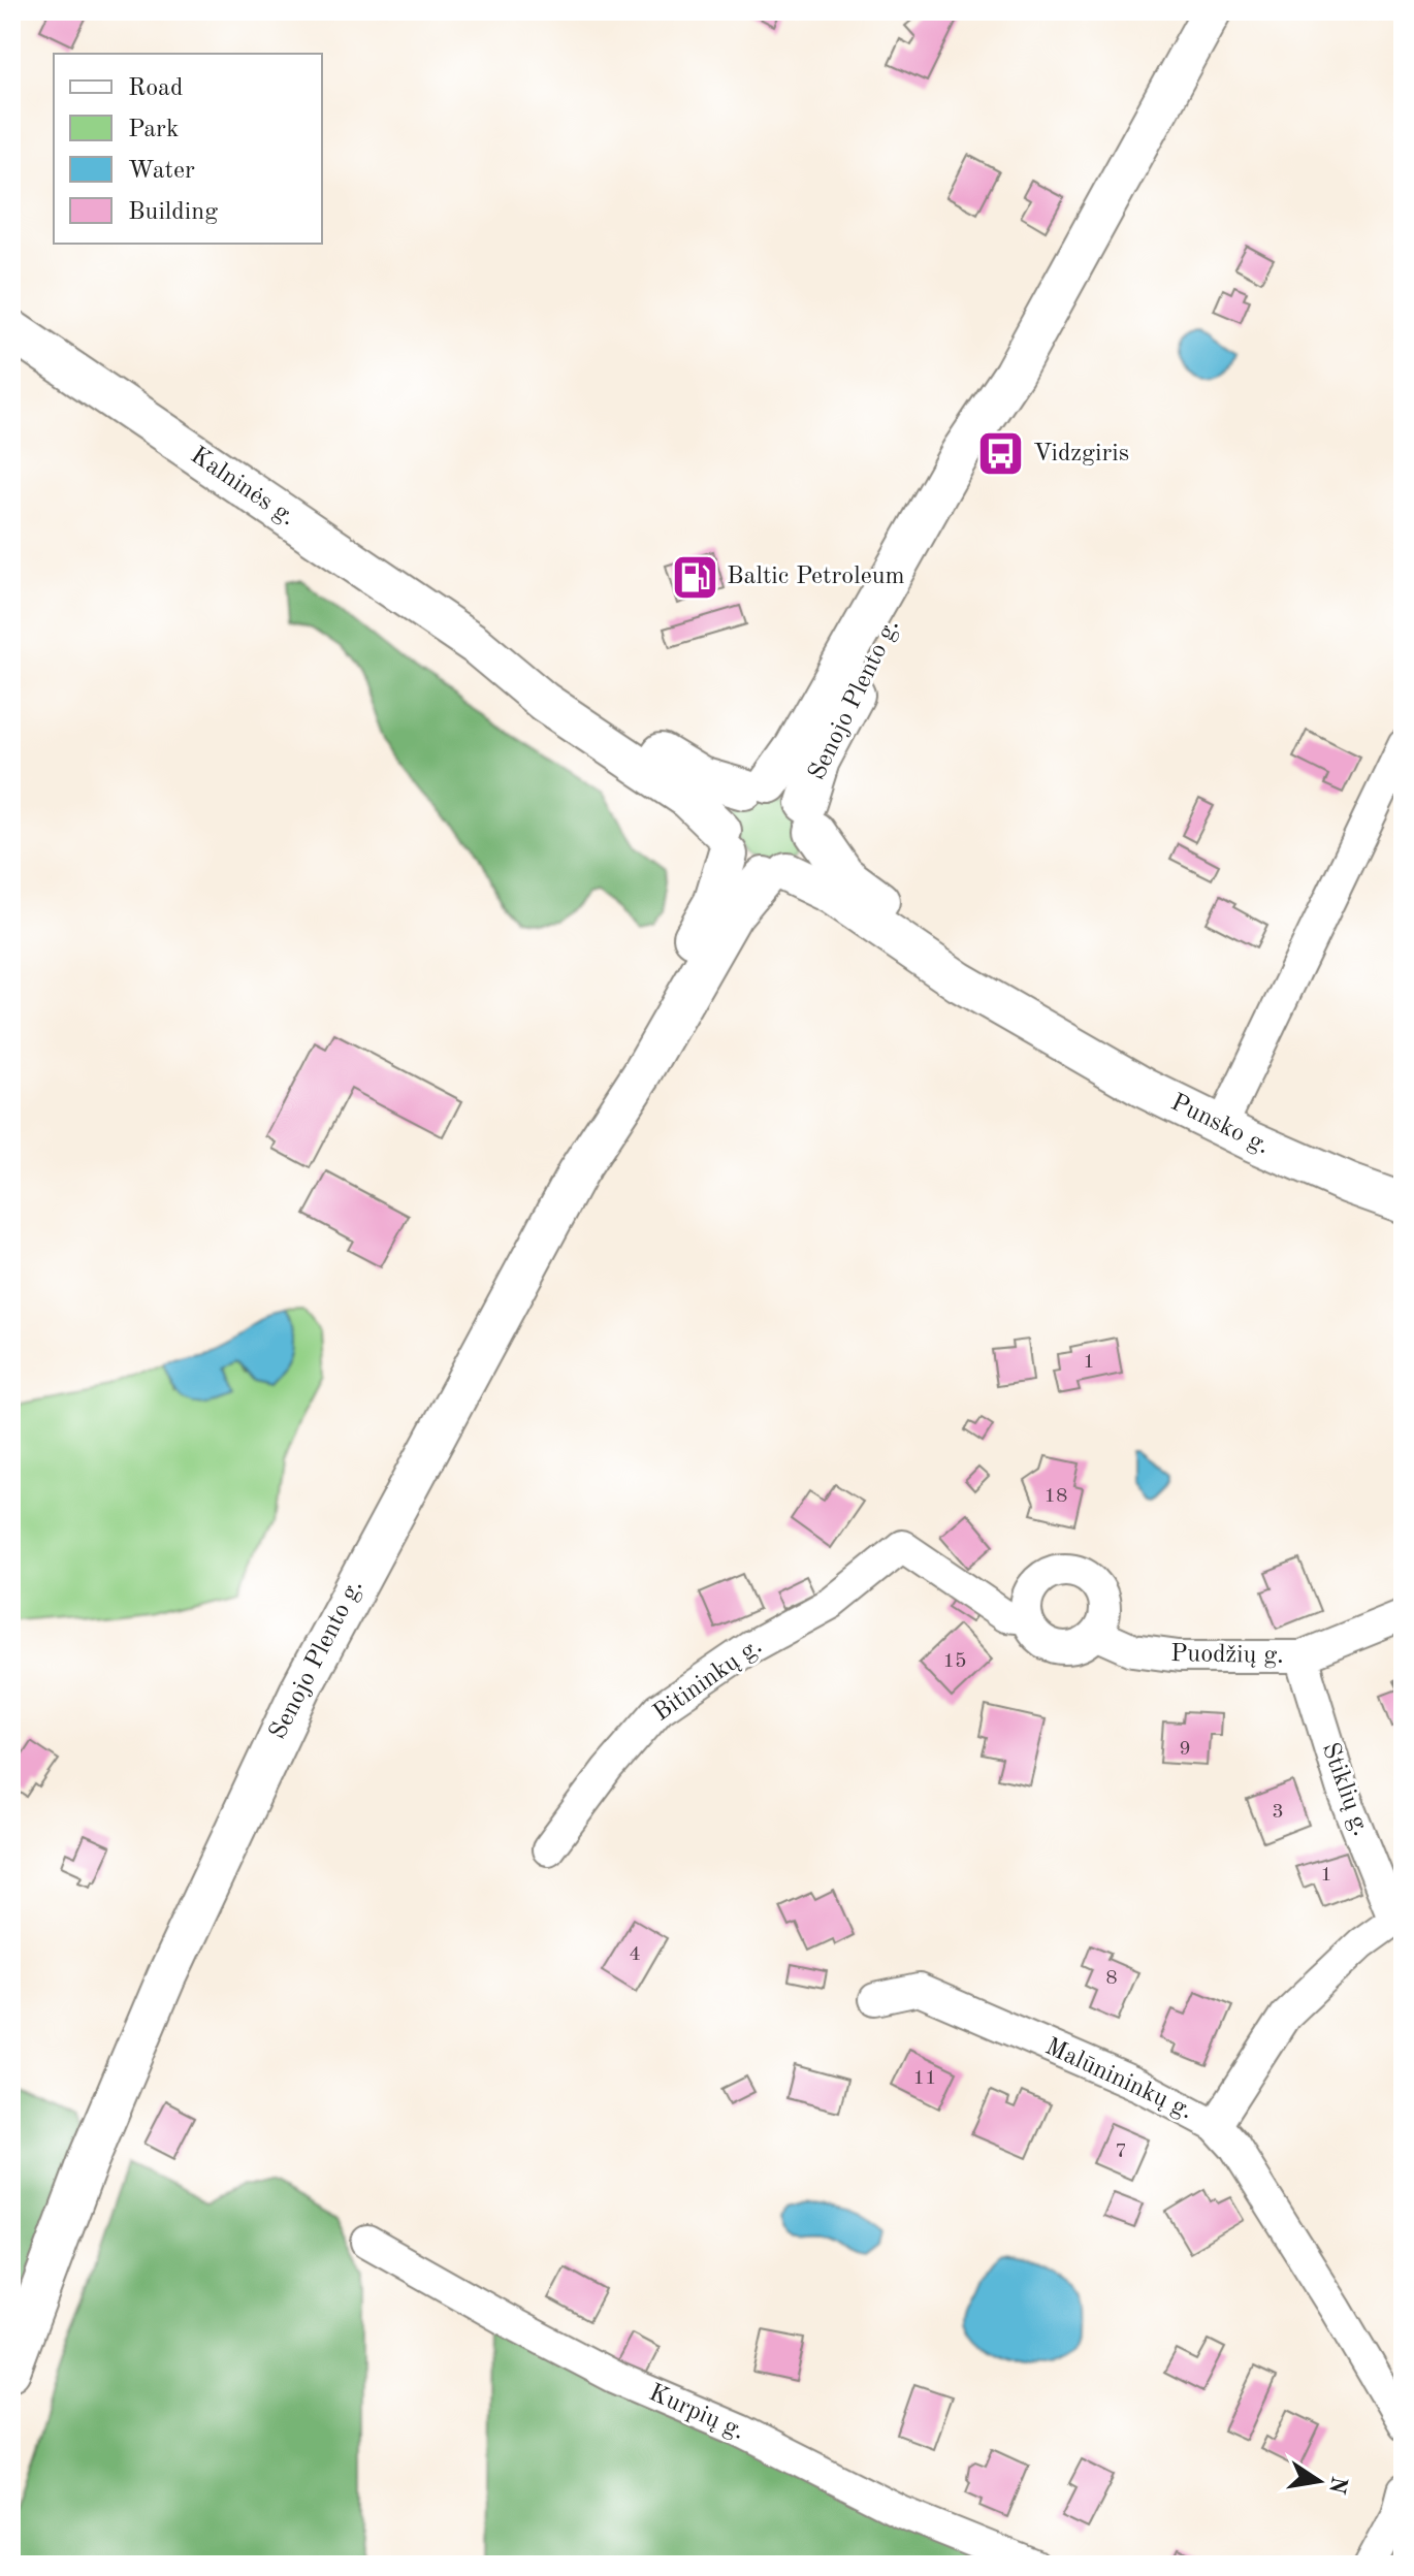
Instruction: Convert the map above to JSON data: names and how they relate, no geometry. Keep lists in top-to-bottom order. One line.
{"streets":{"main road":["Kalninės g.","Senojo Plento g.","Punsko g."],"street":["Puodžių g.","Bitininkų g.","Stiklių g.","Malūnininkų g.","Kurpių g."]},"crossings":[["Kalninės g.","Senojo Plento g."],["Kalninės g.","Punsko g."],["Senojo Plento g.","Punsko g."],["Puodžių g.","Bitininkų g."],["Puodžių g.","Stiklių g."]],"places":{"bus stop":["Vidzgiris"],"fuel station":["Baltic Petroleum"]},"house_numbers":["1","18","15","9","3","1","4","8","11","7"],"legend":["Road","Park","Water","Building"],"north":"right"}
